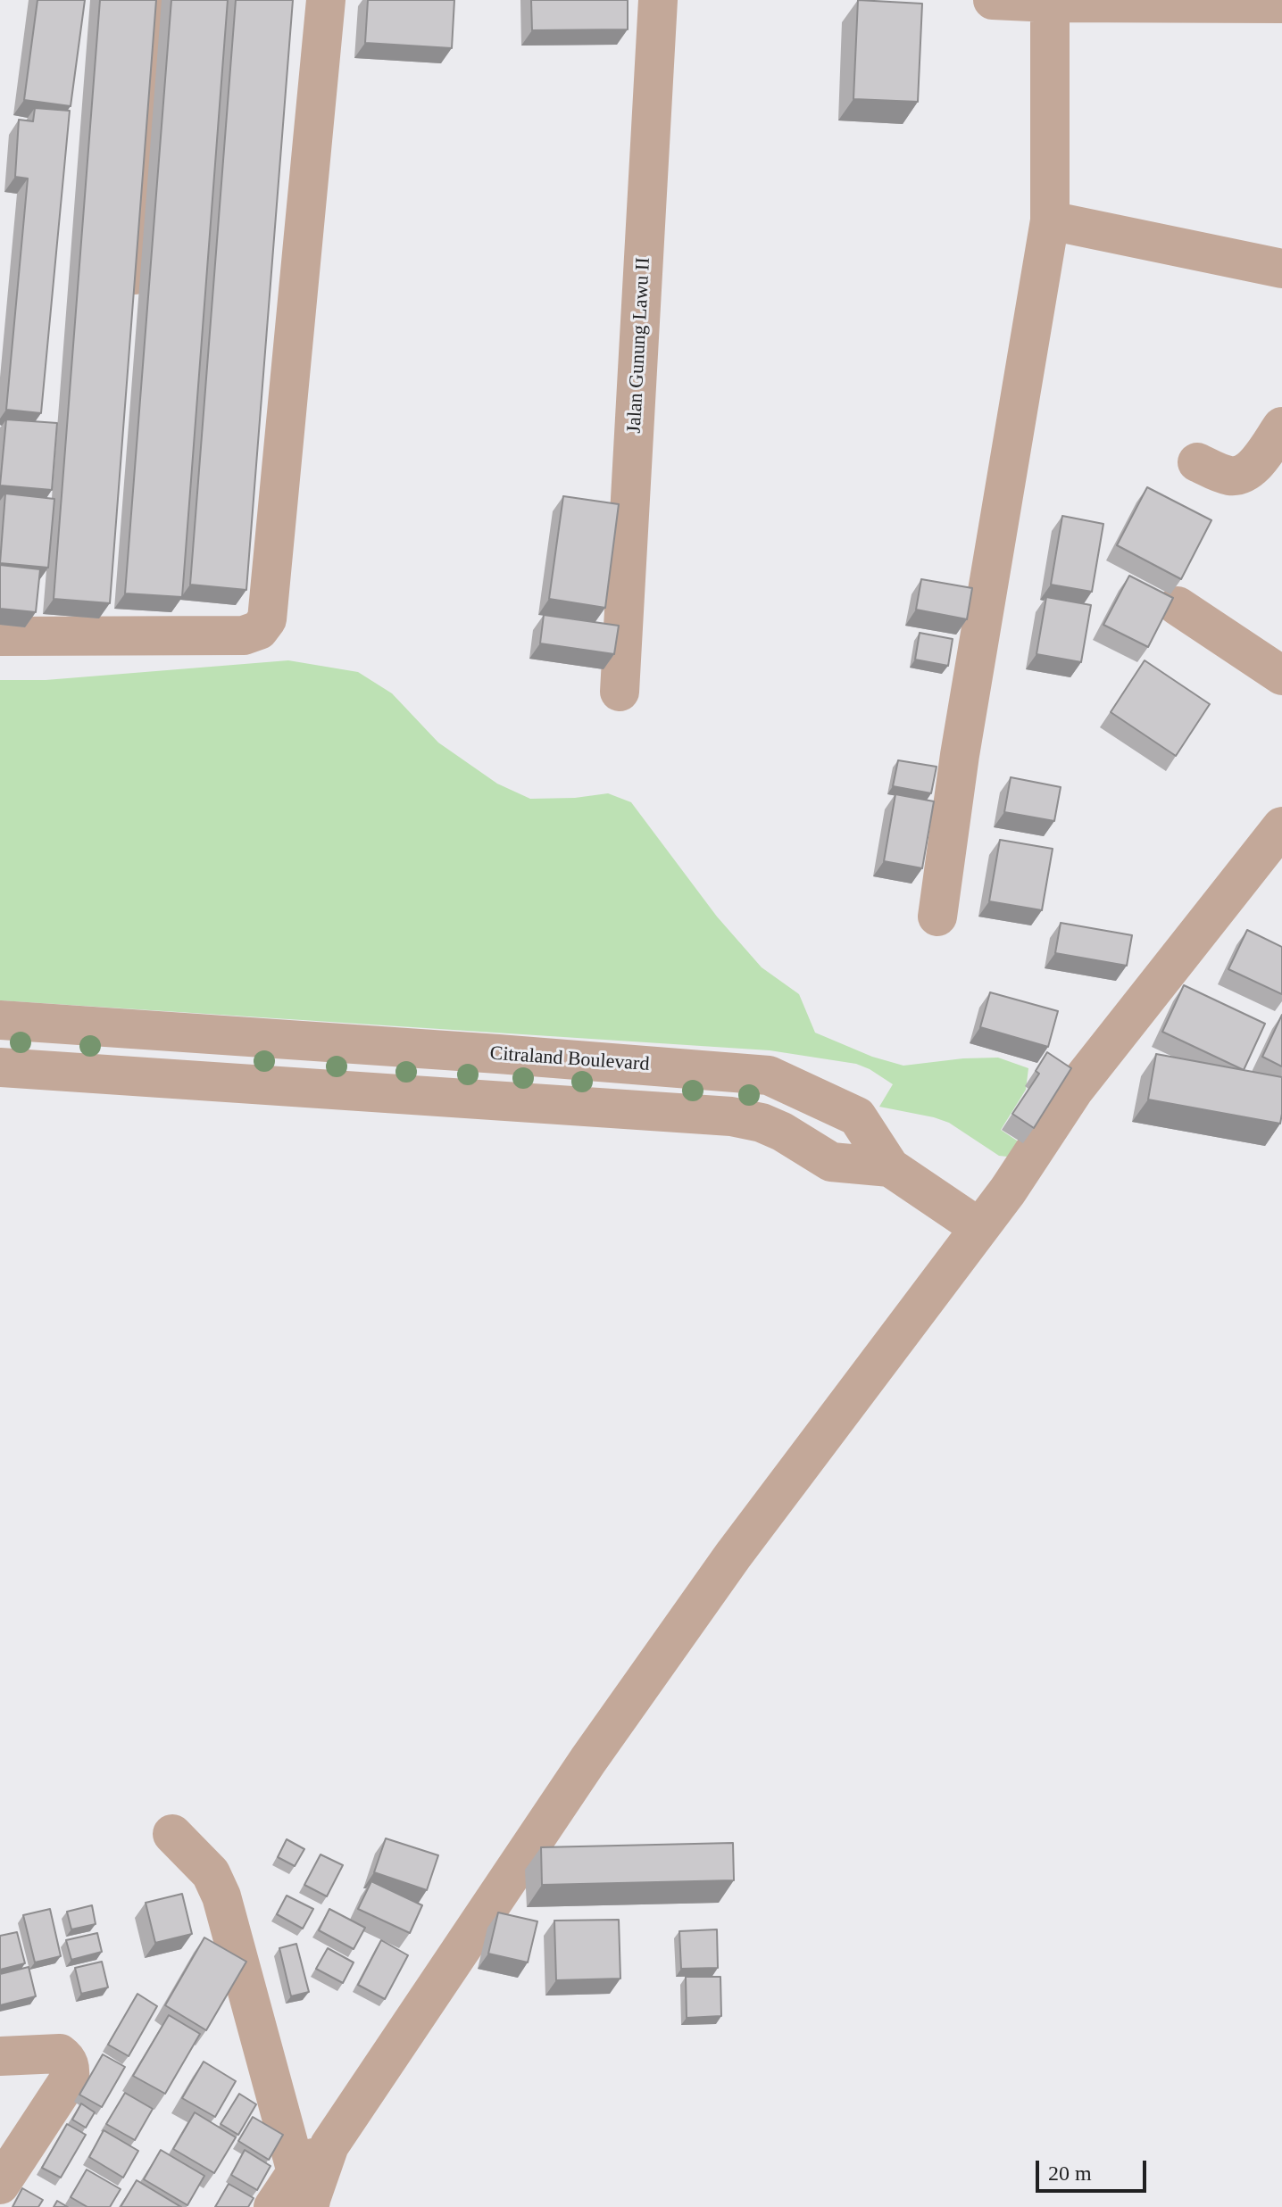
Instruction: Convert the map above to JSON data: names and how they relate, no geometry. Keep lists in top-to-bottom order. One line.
{"streets":{"street":["Jalan Gunung Lawu II","Citraland Boulevard"]},"scale_bar":"20 m"}
